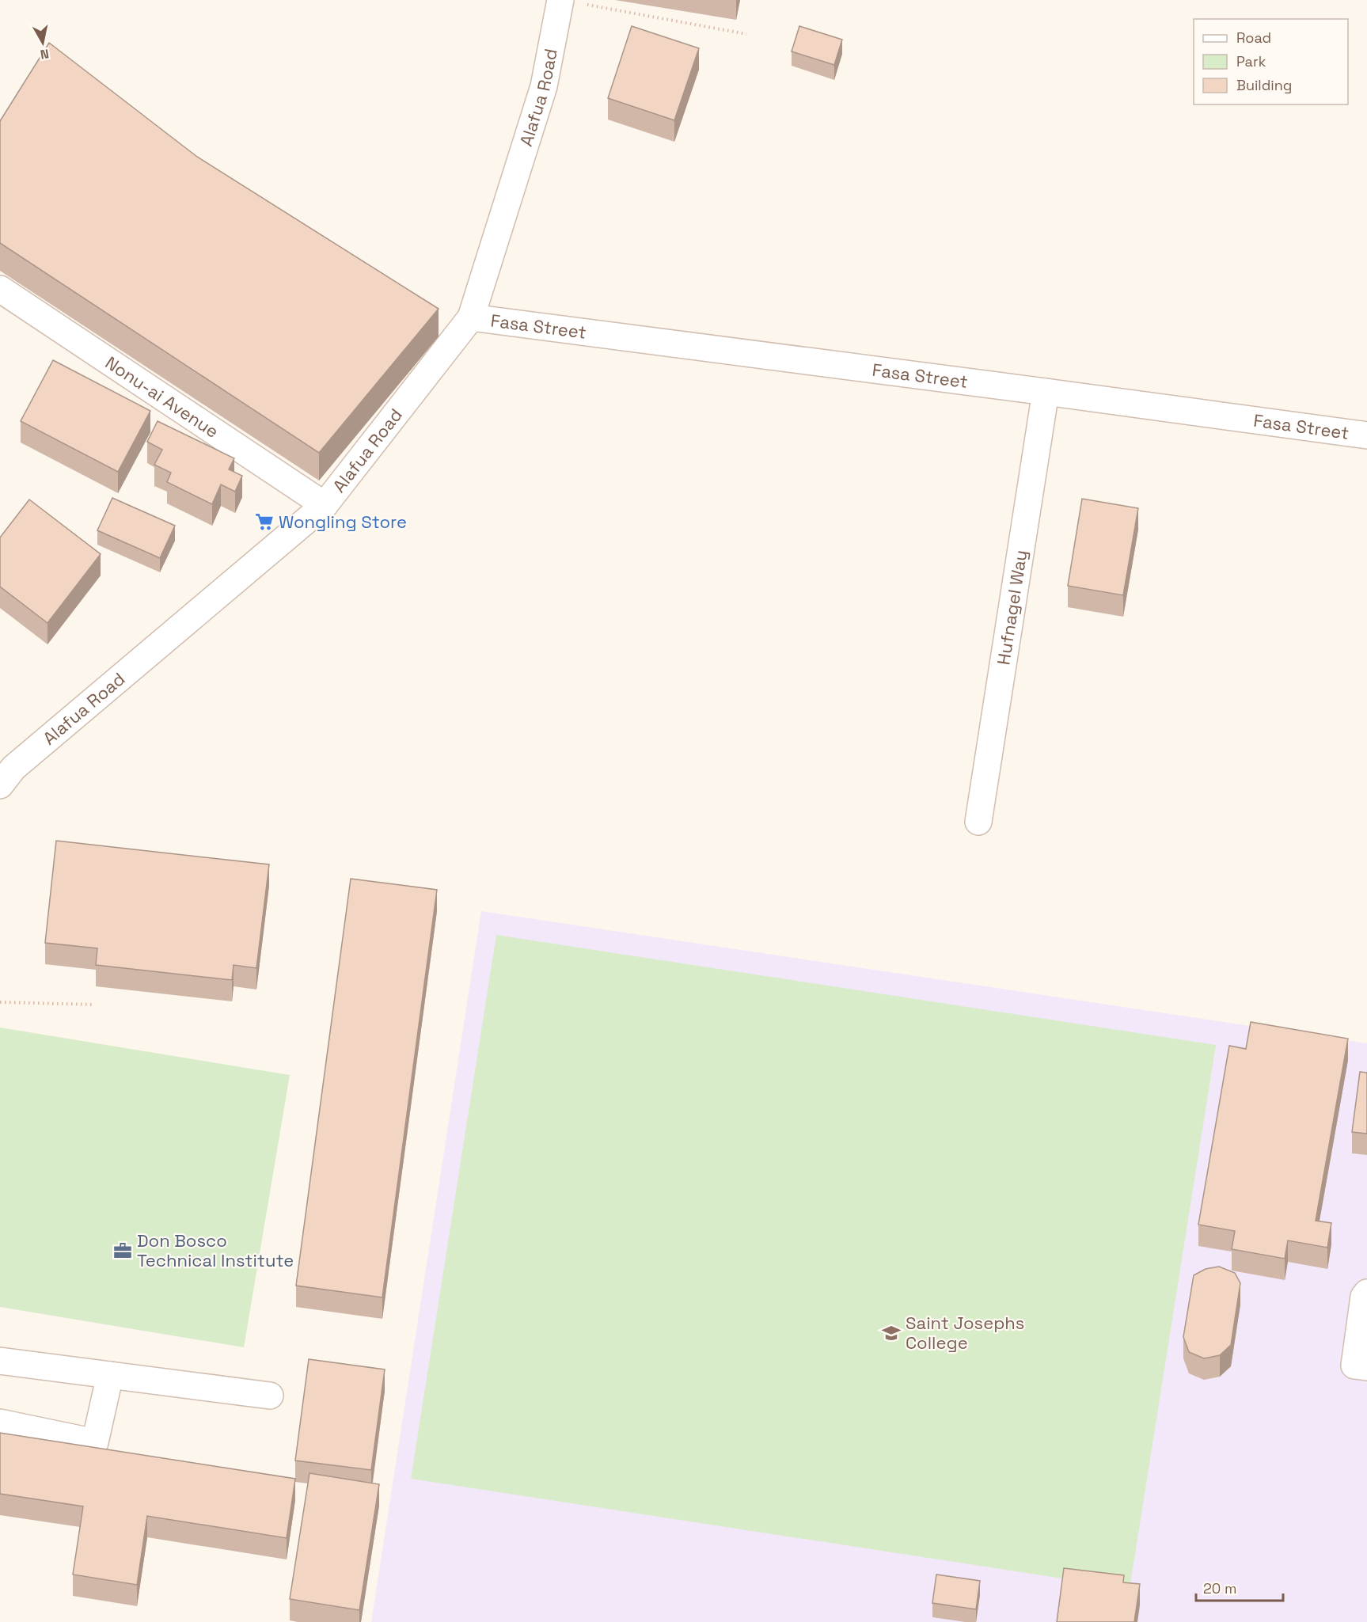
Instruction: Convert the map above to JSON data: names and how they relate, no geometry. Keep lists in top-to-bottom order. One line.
{"streets":{"street":["Alafua Road","Fasa Street","Nonu-ai Avenue","Hufnagel Way"]},"crossings":[["Alafua Road","Fasa Street"],["Alafua Road","Nonu-ai Avenue"],["Fasa Street","Hufnagel Way"]],"places":{"supermarket":["Wongling Store"],"office":["Don Bosco Technical Institute"],"school or university":["Saint Josephs College"]},"legend":["Road","Park","Building"],"scale_bar":"20 m","north":"bottom"}
